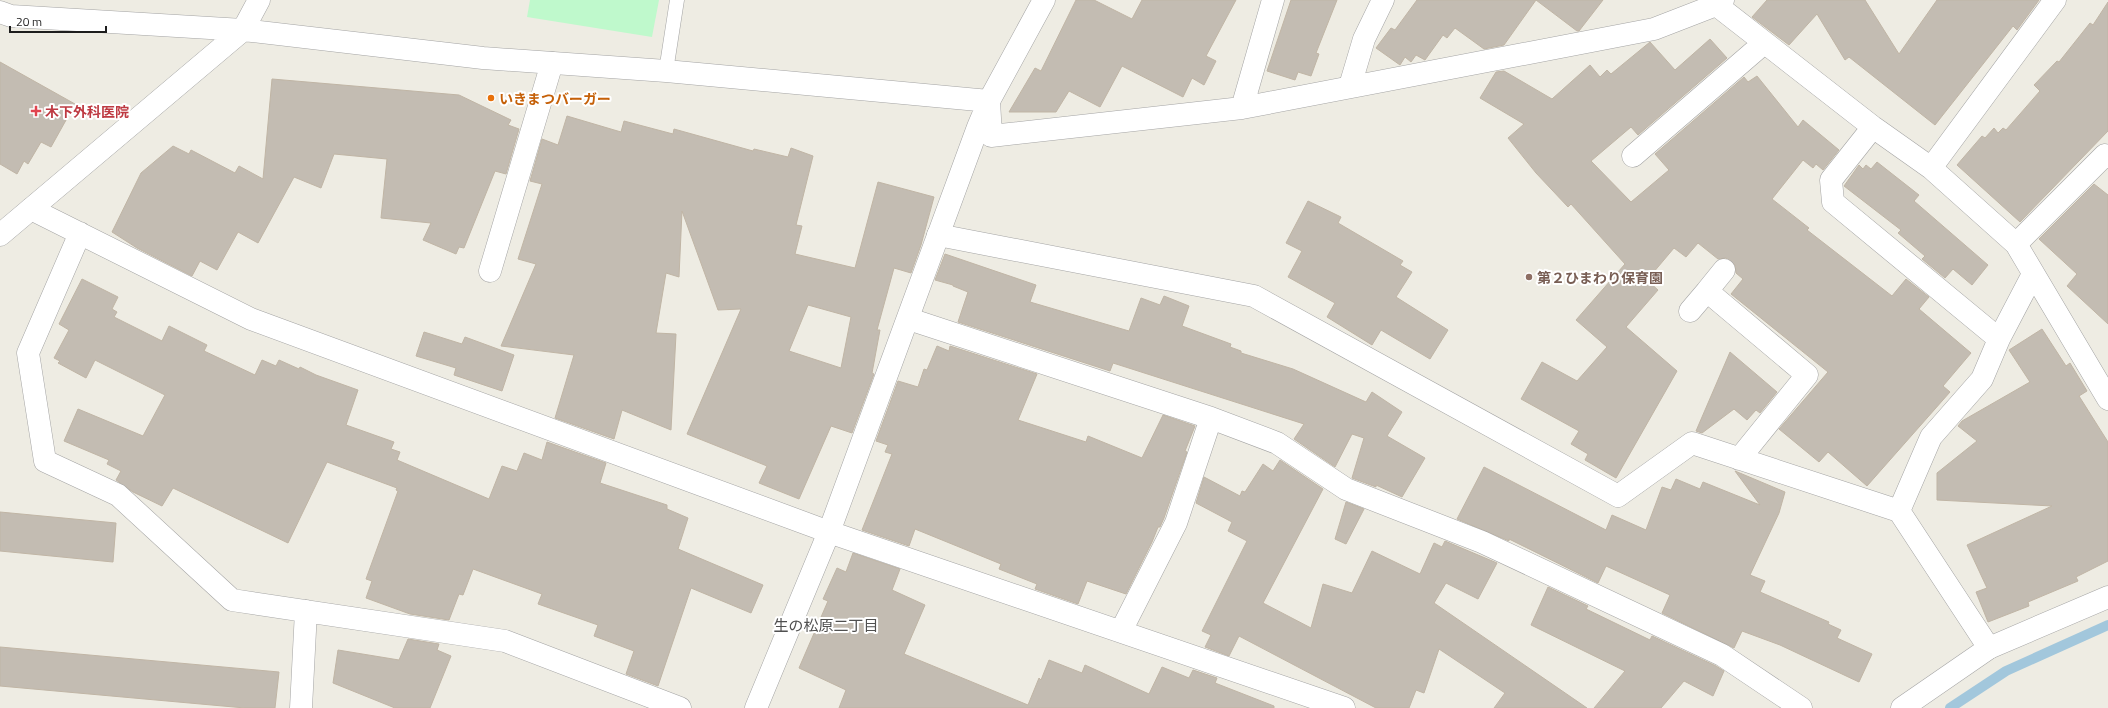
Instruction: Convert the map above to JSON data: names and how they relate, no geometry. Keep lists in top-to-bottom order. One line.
{"districts":["生の松原二丁目"],"places":{"other":["いきまつバーガー","第２ひまわり保育園"],"health":["木下外科医院"]},"scale_bar":"20 m"}
